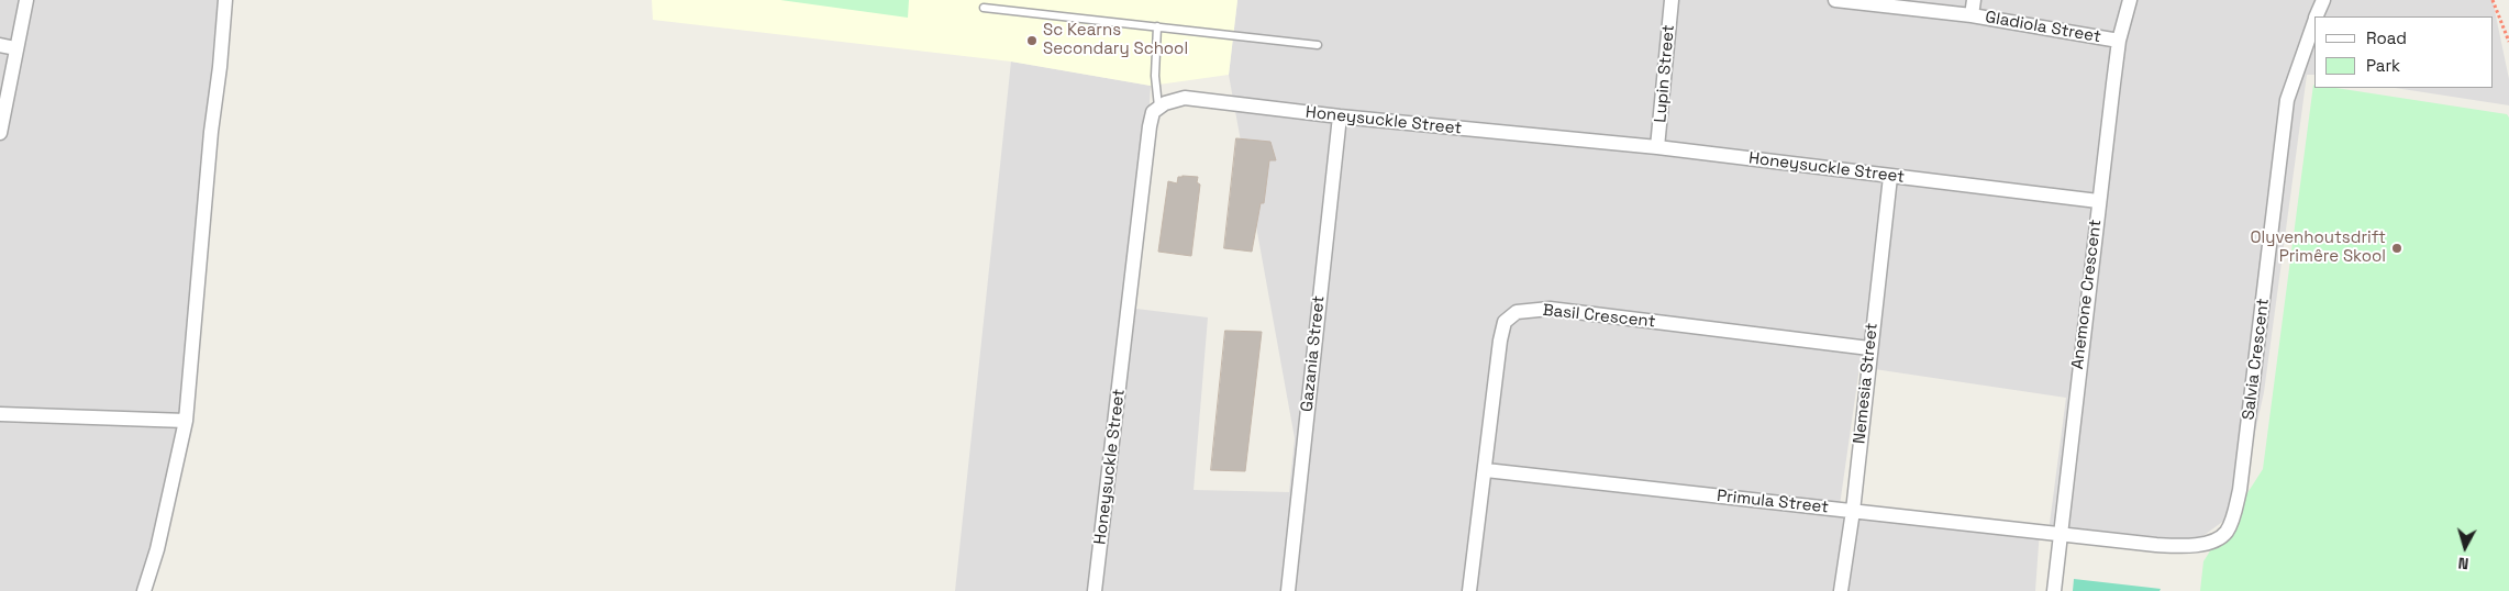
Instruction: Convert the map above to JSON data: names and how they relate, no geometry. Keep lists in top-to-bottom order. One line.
{"streets":{"street":["Gladiola Street","Lupin Street","Honeysuckle Street","Anemone Crescent","Basil Crescent","Gazania Street","Salvia Crescent","Nemesia Street","Primula Street"]},"crossings":[["Gladiola Street","Anemone Crescent"],["Lupin Street","Honeysuckle Street"],["Honeysuckle Street","Anemone Crescent"],["Honeysuckle Street","Gazania Street"],["Honeysuckle Street","Nemesia Street"],["Anemone Crescent","Salvia Crescent"],["Anemone Crescent","Primula Street"],["Basil Crescent","Nemesia Street"],["Basil Crescent","Primula Street"],["Salvia Crescent","Primula Street"],["Nemesia Street","Primula Street"]],"places":["Sc Kearns Secondary School","Olyvenhoutsdrift Primêre Skool"],"legend":["Road","Park"],"north":"bottom"}
